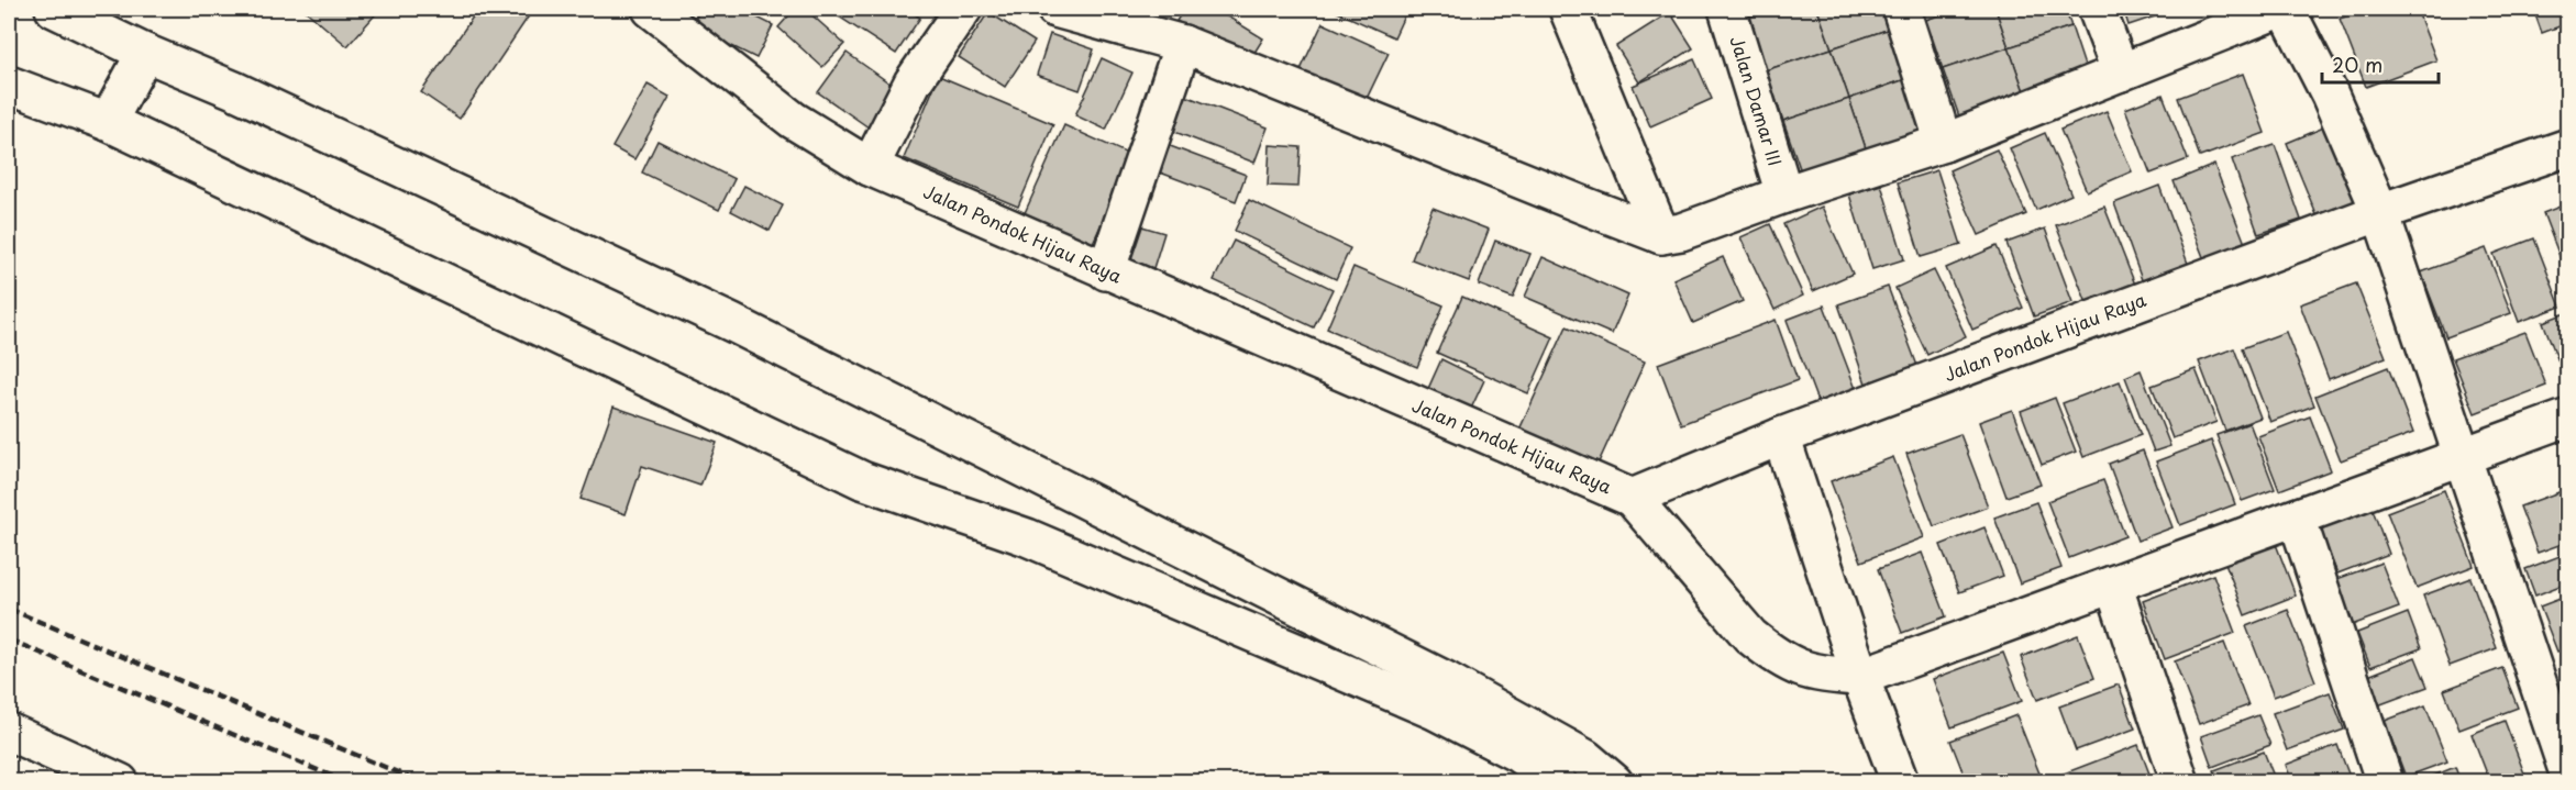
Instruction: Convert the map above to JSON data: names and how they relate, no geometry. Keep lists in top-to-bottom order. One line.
{"streets":{"main road":["Jalan Damar III","Jalan Pondok Hijau Raya"]},"scale_bar":"20 m"}
